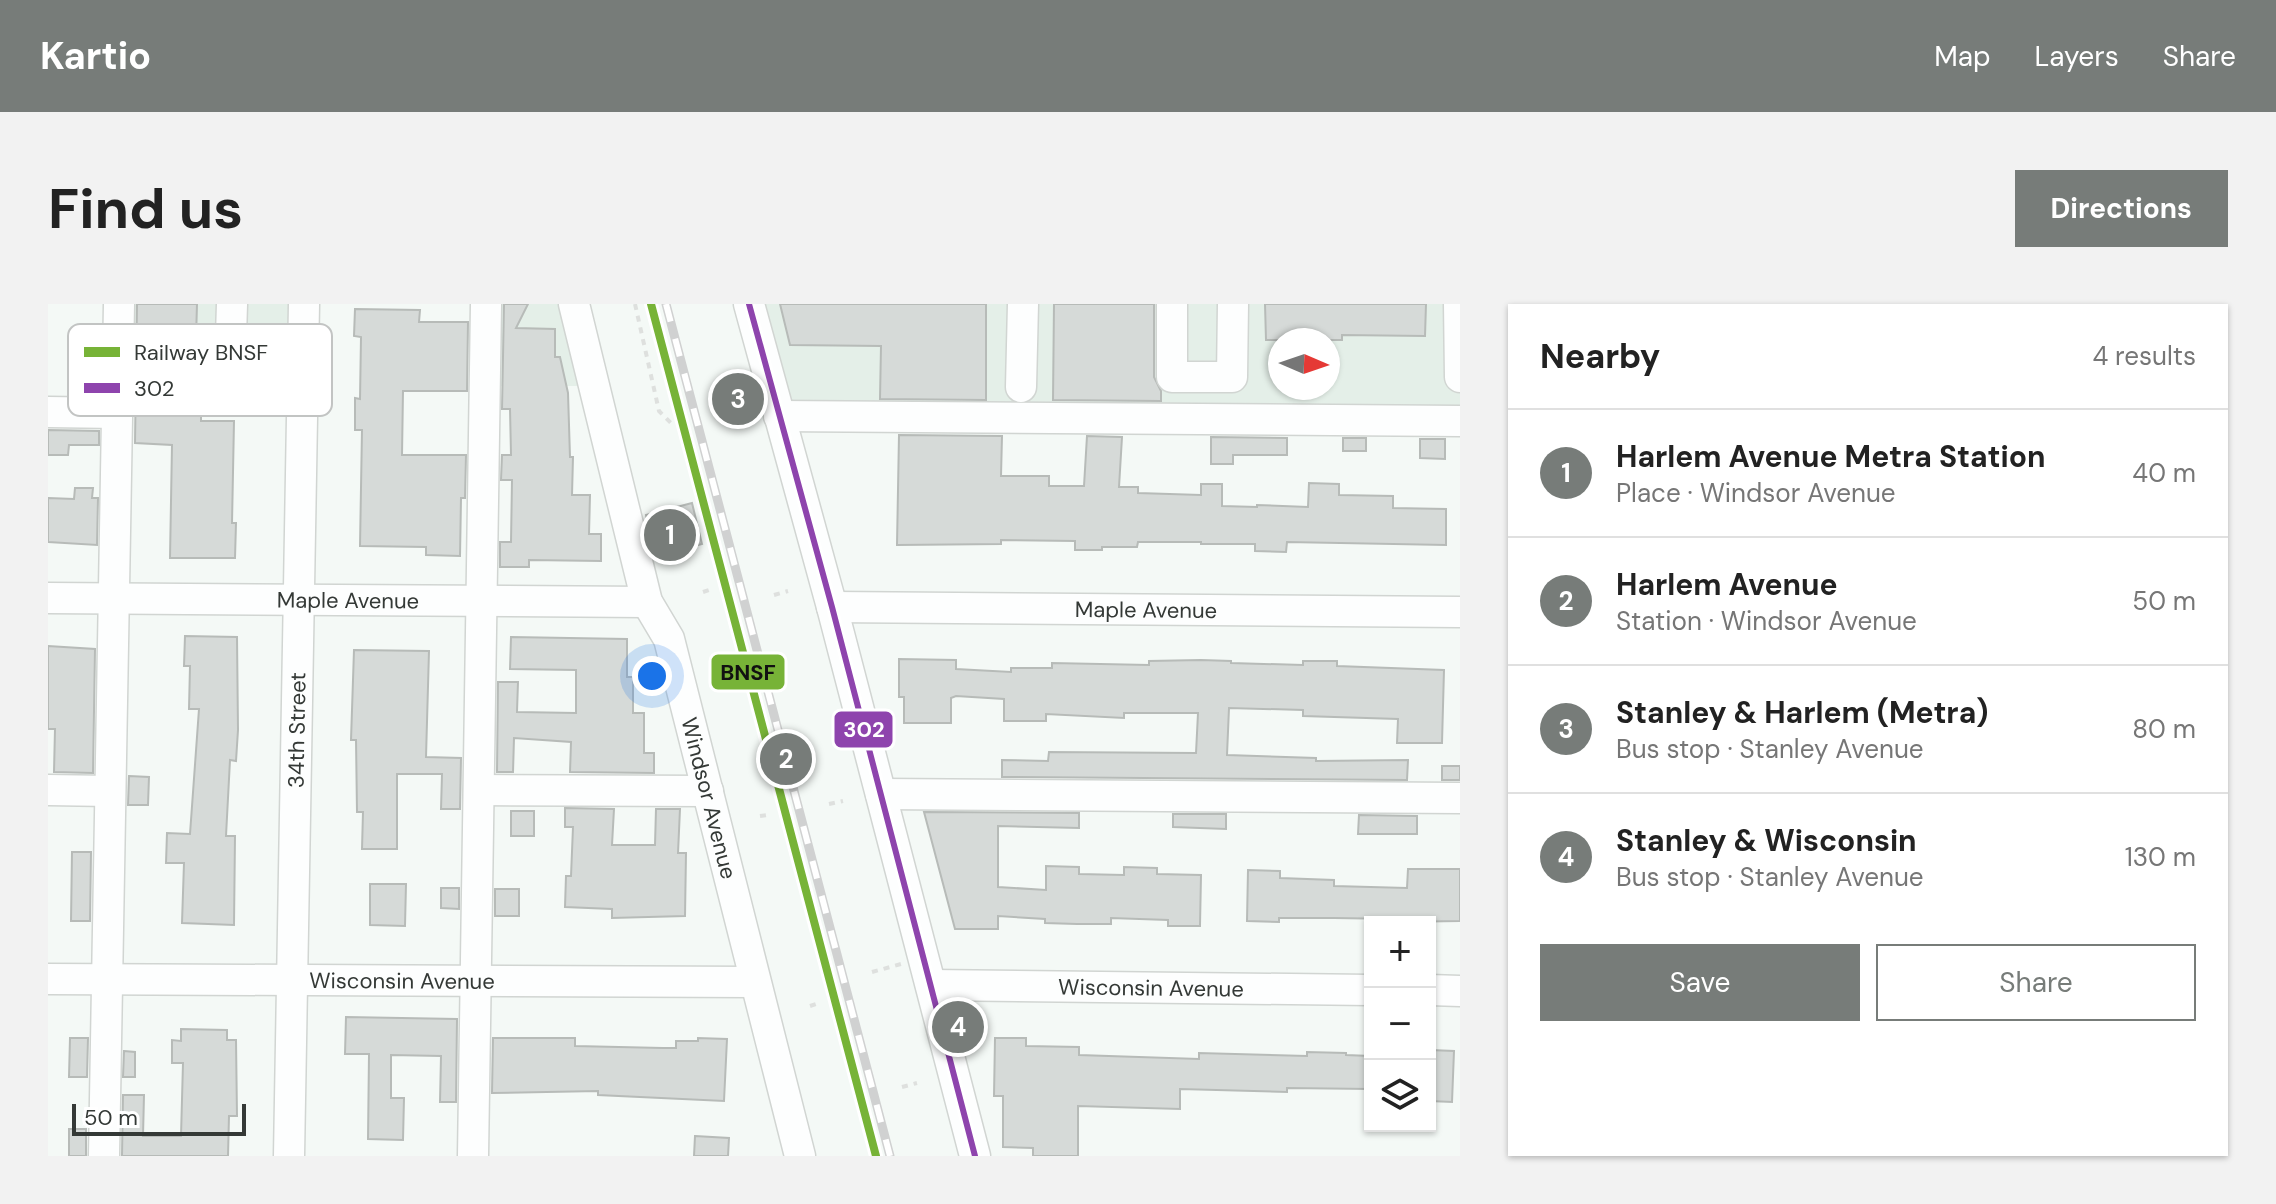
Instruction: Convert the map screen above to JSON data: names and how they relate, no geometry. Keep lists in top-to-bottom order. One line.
{"streets":{"street":["Maple Avenue","34th Street","Windsor Avenue","Wisconsin Avenue"]},"crossings":[["Maple Avenue","34th Street"],["Maple Avenue","Windsor Avenue"],["34th Street","Wisconsin Avenue"],["Windsor Avenue","Wisconsin Avenue"]],"lines":["rail line BNSF","transit line 302"],"legend":["Railway BNSF","302"],"scale_bar":"50 m","north":"right","page":{"header":"Kartio","nav":["Map","Layers","Share"],"buttons":["Directions",["Save","Share"]],"title":"Find us","heading":["Nearby","4 results"],"pins":["3","1","2","4"],"list":[{"mark":"1","name":"Harlem Avenue Metra Station","note":"Place · Windsor Avenue","value":"40 m"},{"mark":"2","name":"Harlem Avenue","note":"Station · Windsor Avenue","value":"50 m"},{"mark":"3","name":"Stanley & Harlem (Metra)","note":"Bus stop · Stanley Avenue","value":"80 m"},{"mark":"4","name":"Stanley & Wisconsin","note":"Bus stop · Stanley Avenue","value":"130 m"}],"map_buttons":["+","−"],"scale":"50 m"}}
